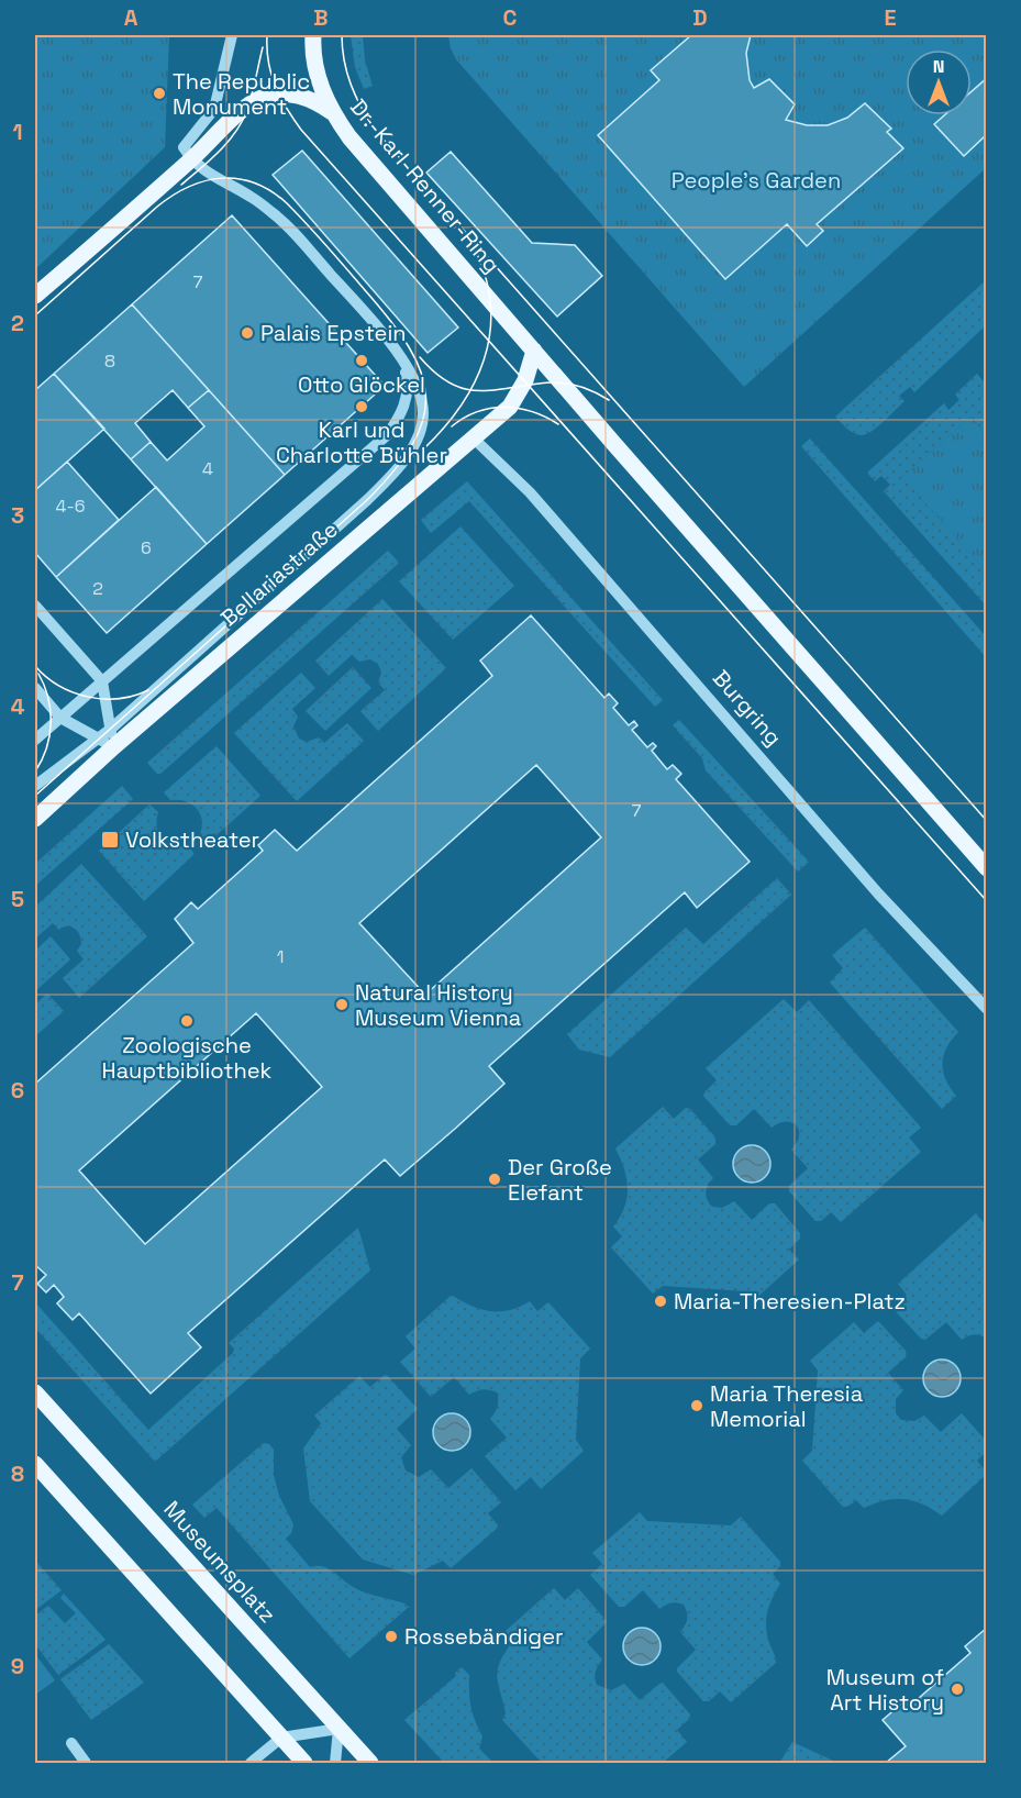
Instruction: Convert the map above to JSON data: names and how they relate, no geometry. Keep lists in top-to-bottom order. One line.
{"streets":{"main road":["Dr.-Karl-Renner-Ring","Bellariastraße","Museumsplatz"],"street":["Burgring"]},"crossings":[["Dr.-Karl-Renner-Ring","Bellariastraße"],["Bellariastraße","Burgring"]],"parks":["People's Garden"],"places":{"other":["The Republic Monument","Palais Epstein","Otto Glöckel","Karl und Charlotte Bühler","Natural History Museum Vienna","Zoologische Hauptbibliothek","Der Große Elefant","Maria-Theresien-Platz","Maria Theresia Memorial","Rossebändiger","Museum of Art History"],"transit":["Volkstheater"]},"house_numbers":["7","8","4","4-6","6","2","7","1"],"north":"top","grid":{"columns":["A","B","C","D","E"],"rows":["1","2","3","4","5","6","7","8","9"]}}
